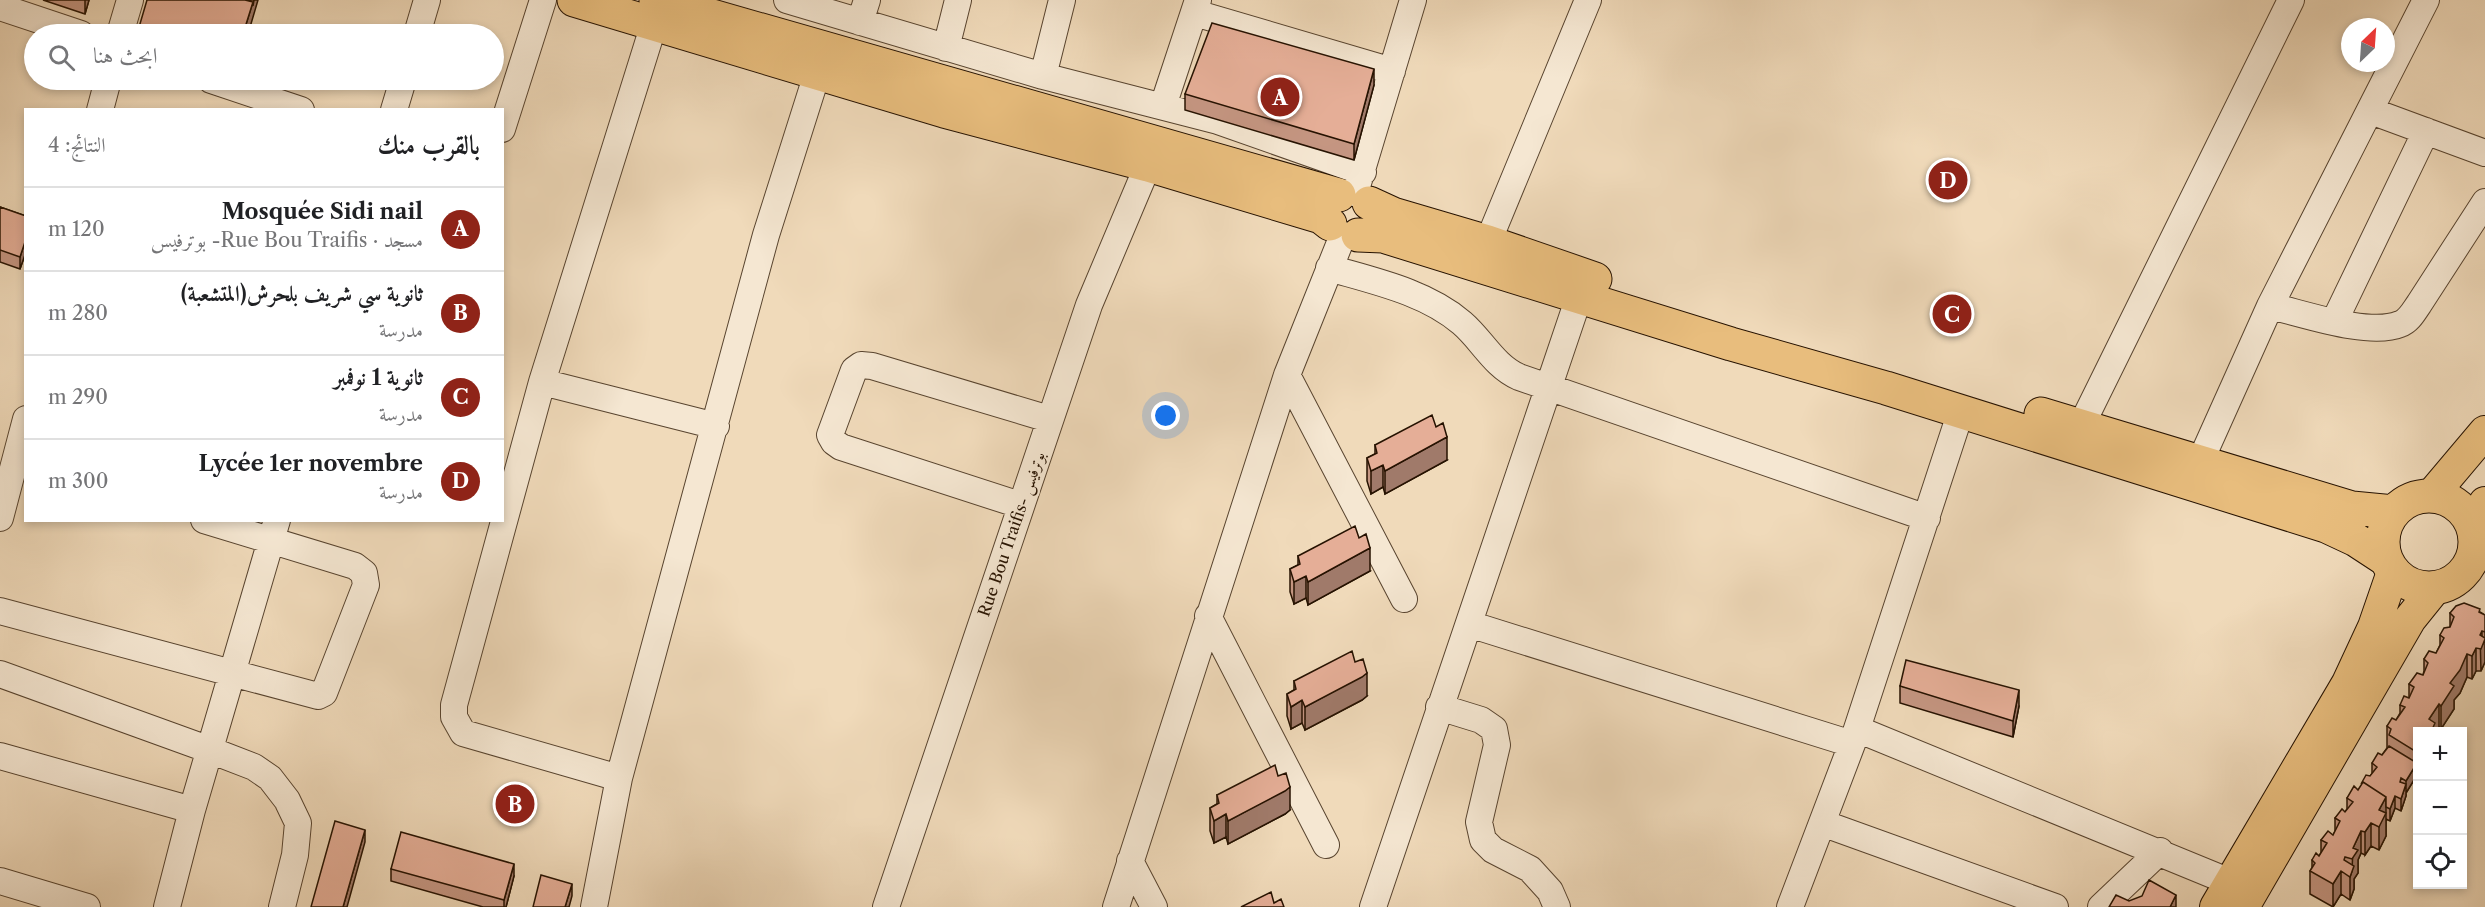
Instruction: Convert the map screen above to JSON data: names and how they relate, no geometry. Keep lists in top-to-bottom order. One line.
{"streets":{"street":["Rue Bou Traifis- بوترفيس"]},"north":"top right","page":{"search":"ابحث هنا","pins":["A","D","C","B"],"heading":["بالقرب منك","النتائج: 4"],"list":[{"mark":"A","name":"Mosquée Sidi nail","note":"مسجد · Rue Bou Traifis- بوترفيس","value":"120 m"},{"mark":"B","name":"ثانوية سي شريف بلحرش(المتشعبة)","note":"مدرسة","value":"280 m"},{"mark":"C","name":"ثانوية 1 نوفمبر","note":"مدرسة","value":"290 m"},{"mark":"D","name":"Lycée 1er novembre","note":"مدرسة","value":"300 m"}],"map_buttons":["+","−"]}}
